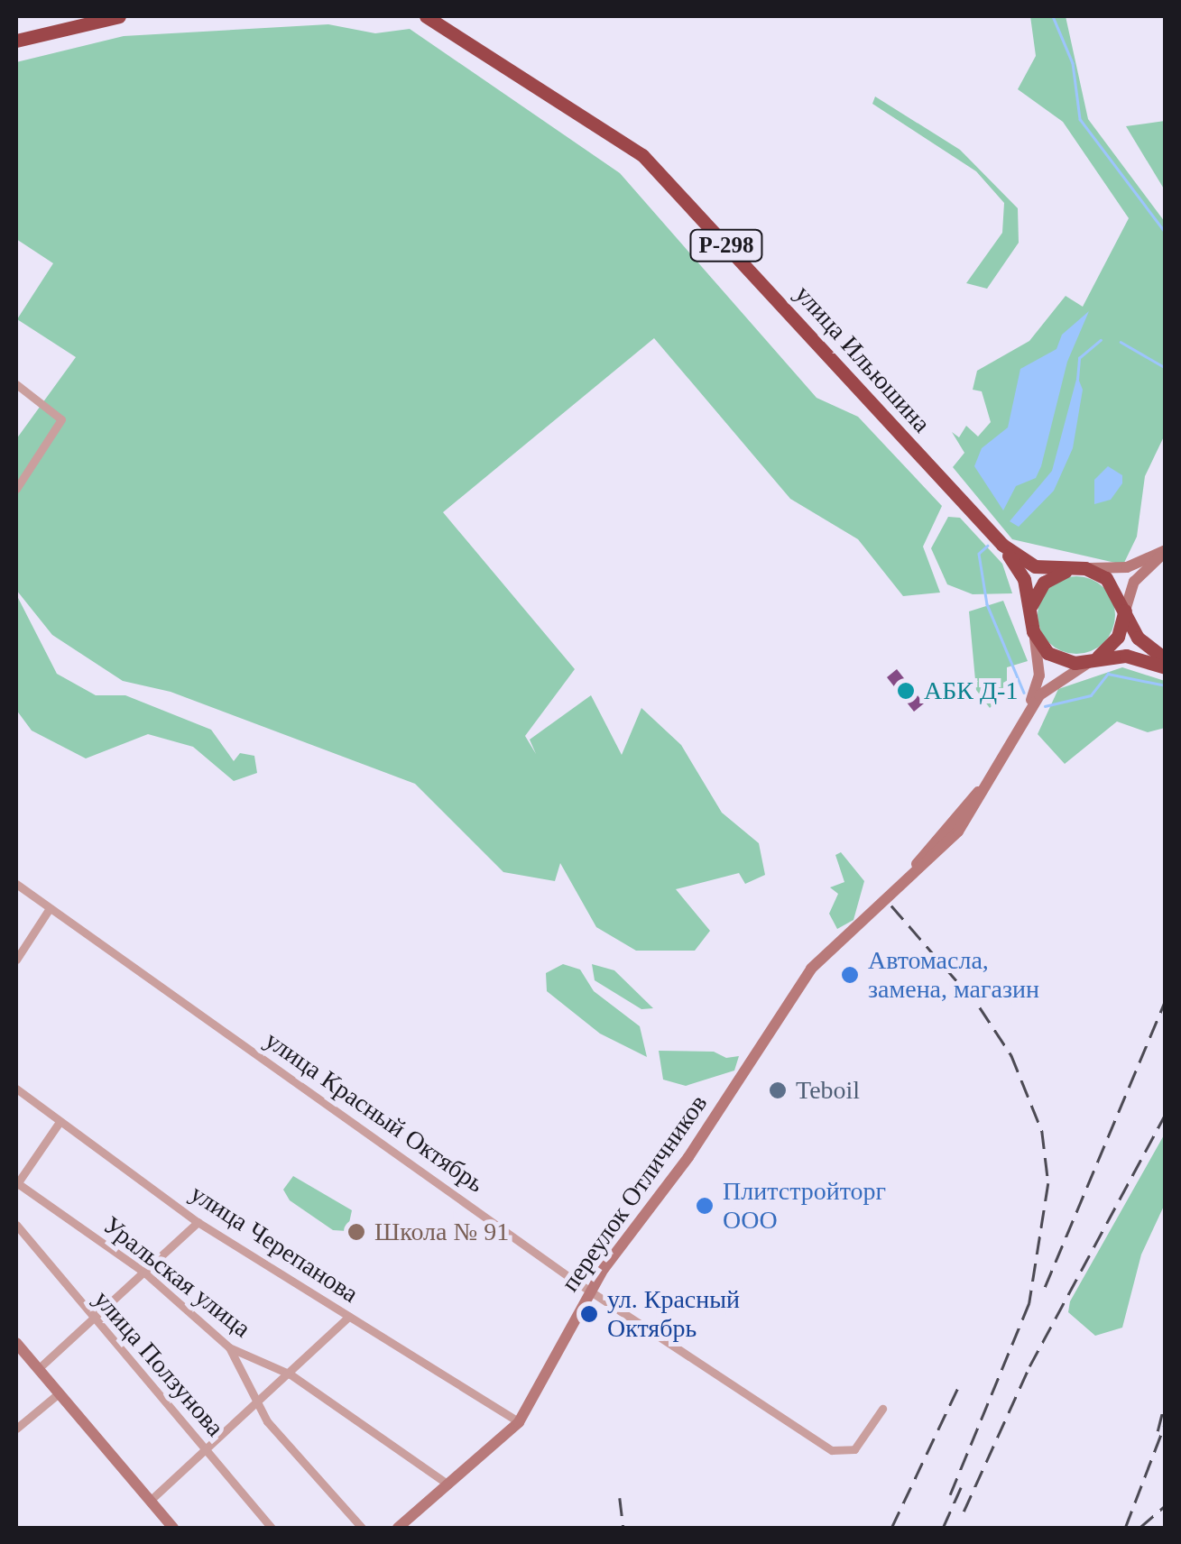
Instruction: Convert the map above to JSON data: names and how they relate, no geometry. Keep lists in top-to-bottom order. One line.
{"streets":{"highway":["Р-298","улица Ильюшина"],"main road":["переулок Отличников"],"street":["улица Красный Октябрь","улица Черепанова","Уральская улица","улица Ползунова"]},"crossings":[["Р-298","улица Ильюшина"],["улица Красный Октябрь","переулок Отличников"],["переулок Отличников","улица Черепанова"],["переулок Отличников","Уральская улица"]],"places":["АБК Д-1","Автомасла, замена, магазин","Teboil","Плитстройторг ООО","Школа № 91","ул. Красный Октябрь"]}
